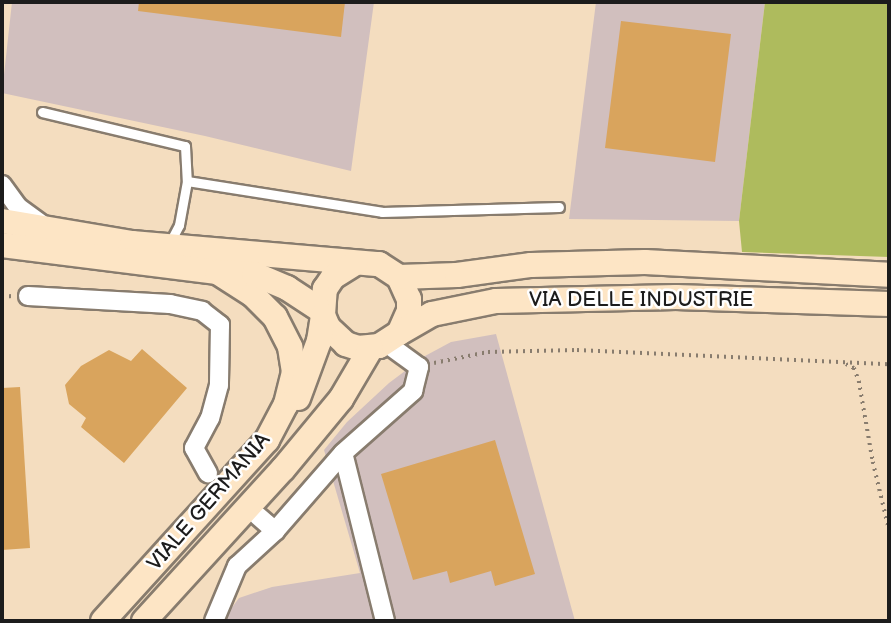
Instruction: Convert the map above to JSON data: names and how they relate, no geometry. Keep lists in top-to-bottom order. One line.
{"streets":{"street":["VIA DELLE INDUSTRIE","VIALE GERMANIA"]},"crossings":[["VIA DELLE INDUSTRIE","VIALE GERMANIA"]]}
